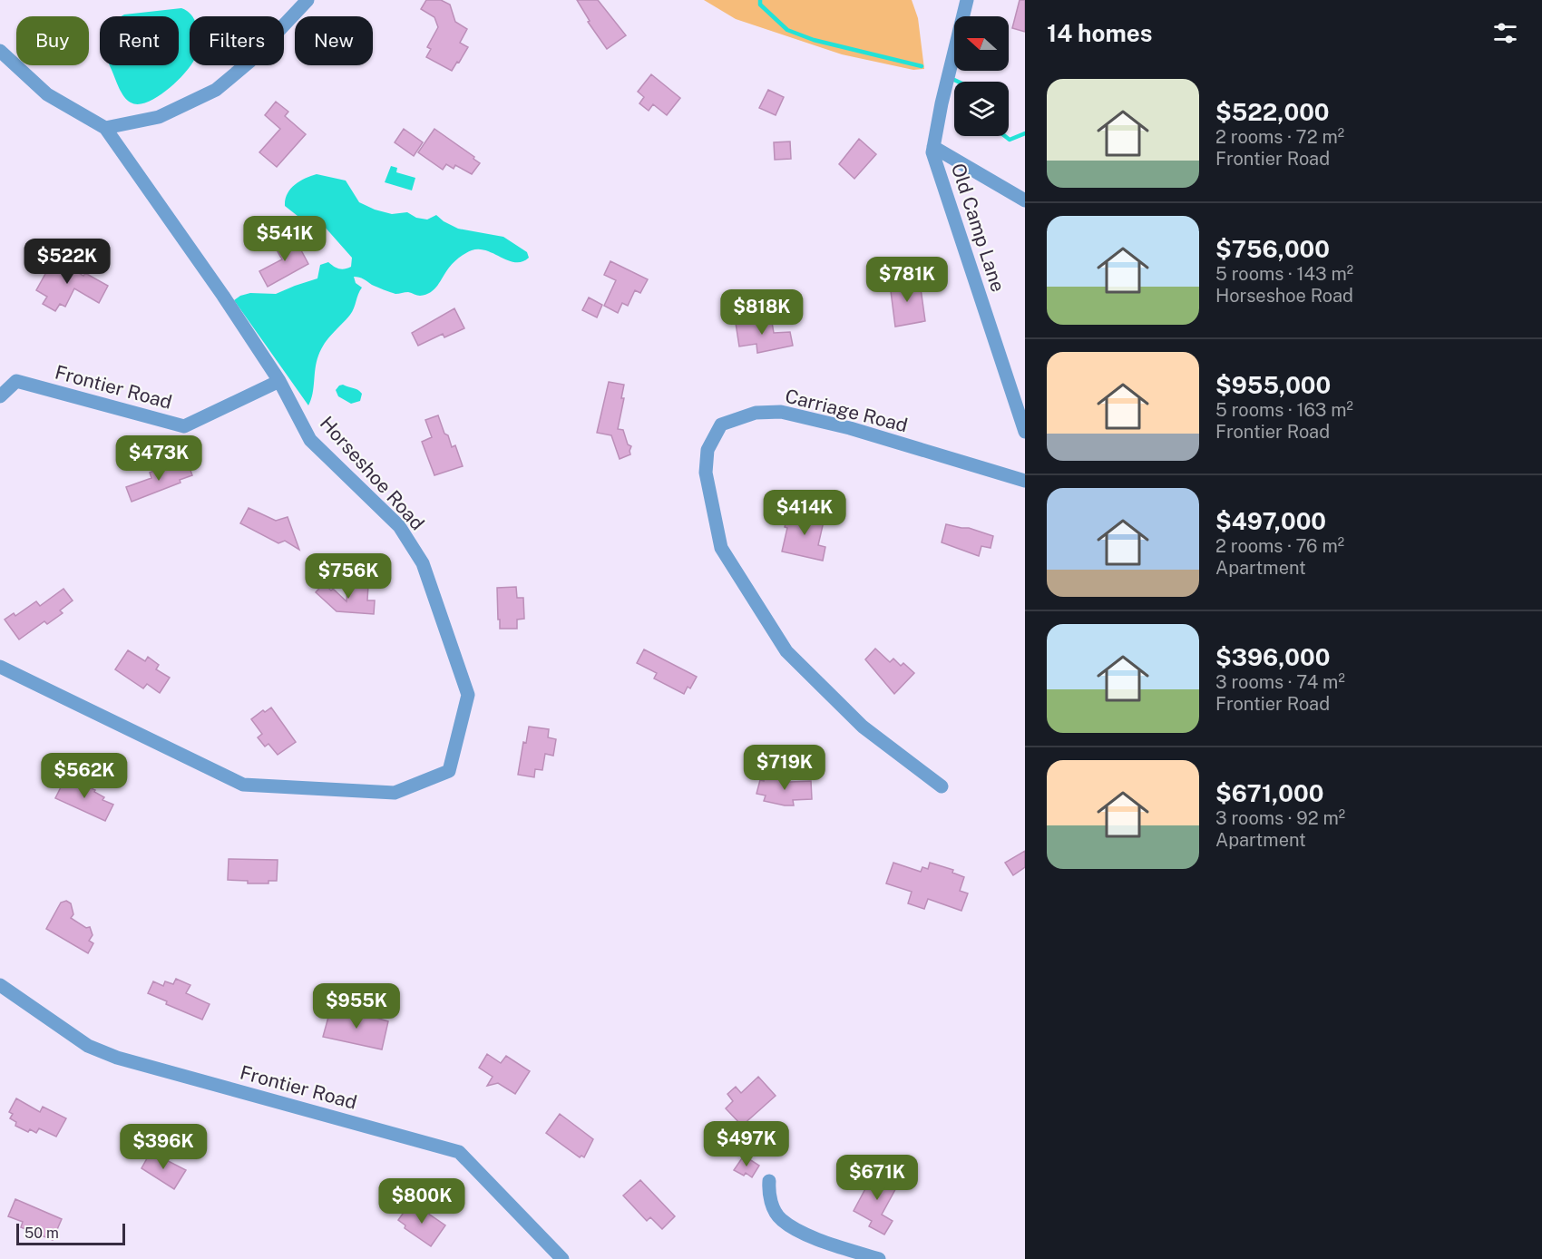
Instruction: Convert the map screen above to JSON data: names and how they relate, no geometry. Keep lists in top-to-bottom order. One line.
{"streets":{"street":["Old Camp Lane","Frontier Road","Carriage Road","Horseshoe Road"]},"crossings":[["Frontier Road","Horseshoe Road"]],"scale_bar":"50 m","north":"left","page":{"heading":"14 homes","chip":["Buy","Rent","Filters","New"],"list":[{"name":"$522,000","note":"2 rooms · 72 m² · Frontier Road"},{"name":"$756,000","note":"5 rooms · 143 m² · Horseshoe Road"},{"name":"$955,000","note":"5 rooms · 163 m² · Frontier Road"},{"name":"$497,000","note":"2 rooms · 76 m² · Apartment"},{"name":"$396,000","note":"3 rooms · 74 m² · Frontier Road"},{"name":"$671,000","note":"3 rooms · 92 m² · Apartment"}],"price":["$541K","$522K","$781K","$818K","$473K","$414K","$756K","$719K","$562K","$955K","$497K","$396K","$671K","$800K"],"scale":"50 m"}}
